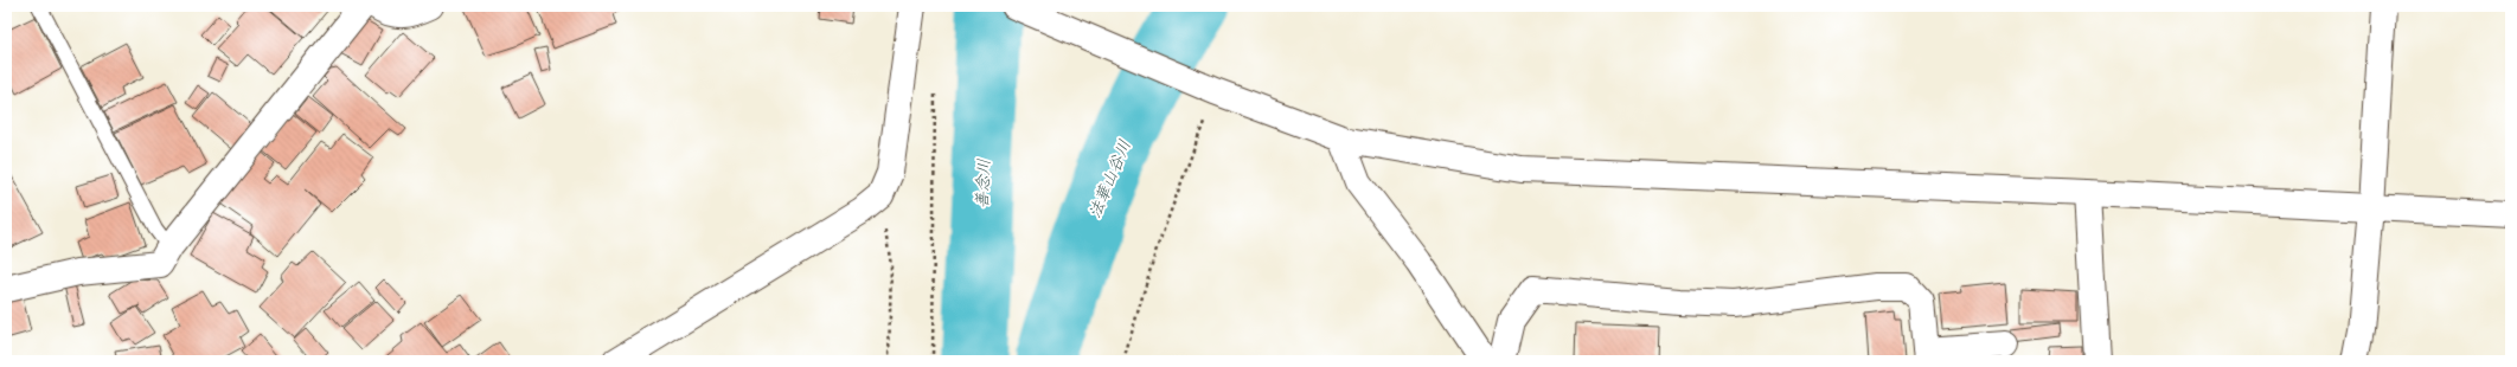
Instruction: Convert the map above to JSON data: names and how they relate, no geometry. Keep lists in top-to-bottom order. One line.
{"water":["法華山谷川","善念川"]}
